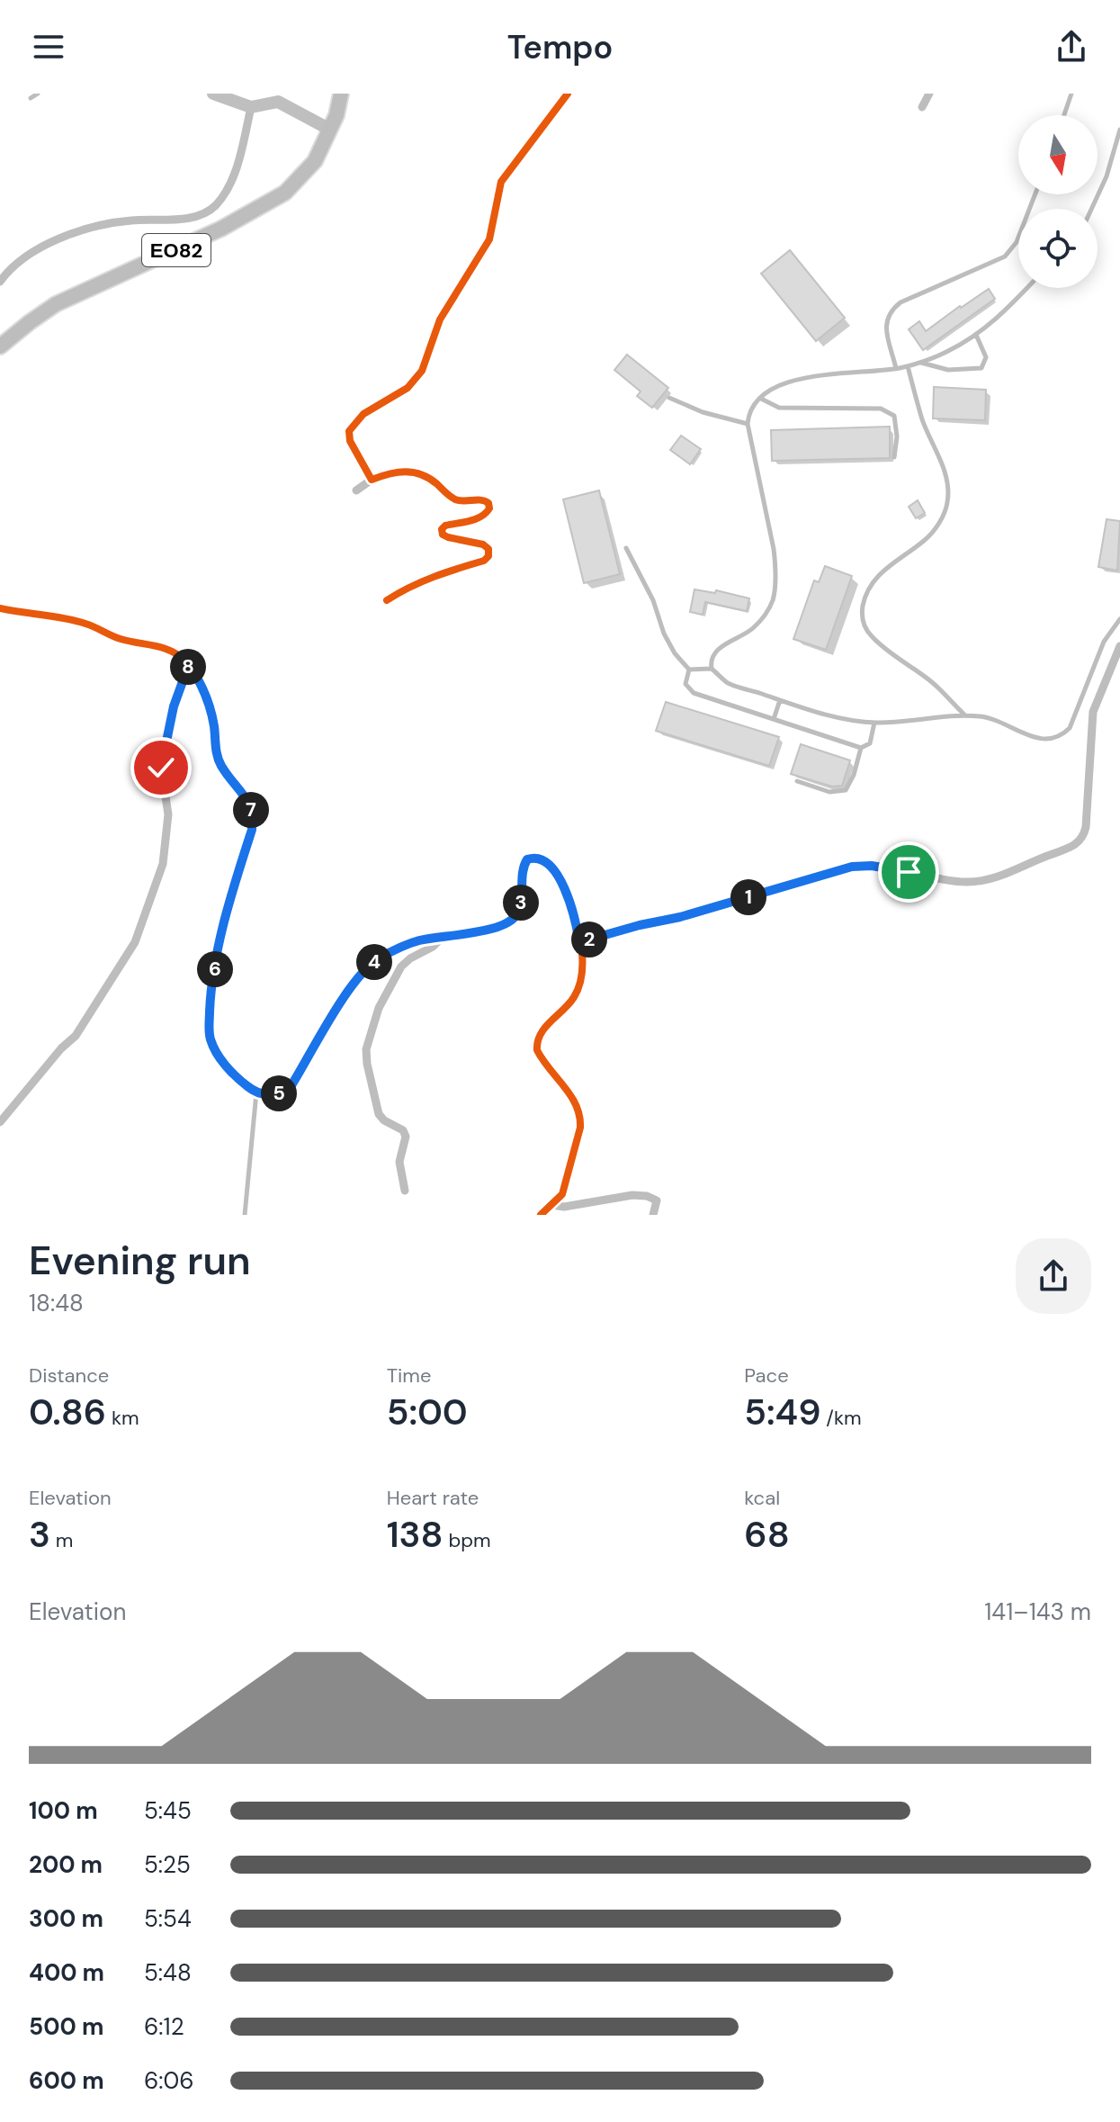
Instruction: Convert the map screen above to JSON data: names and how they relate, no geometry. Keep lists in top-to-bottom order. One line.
{"streets":{"main road":["ΕΟ82"]},"north":"bottom","page":{"header":"Tempo","pins":["8","7","1","3","2","4","6","5"],"heading":["Evening run","18:48"],"stats":[["Distance","0.86 km"],["Time","5:00"],["Pace","5:49 /km"],["Elevation","3 m"],["Heart rate","138 bpm"],["kcal","68"]],"chart":["Elevation","141–143 m"],"list":[{"name":"100 m","note":"5:45"},{"name":"200 m","note":"5:25"},{"name":"300 m","note":"5:54"},{"name":"400 m","note":"5:48"},{"name":"500 m","note":"6:12"},{"name":"600 m","note":"6:06"}]}}
